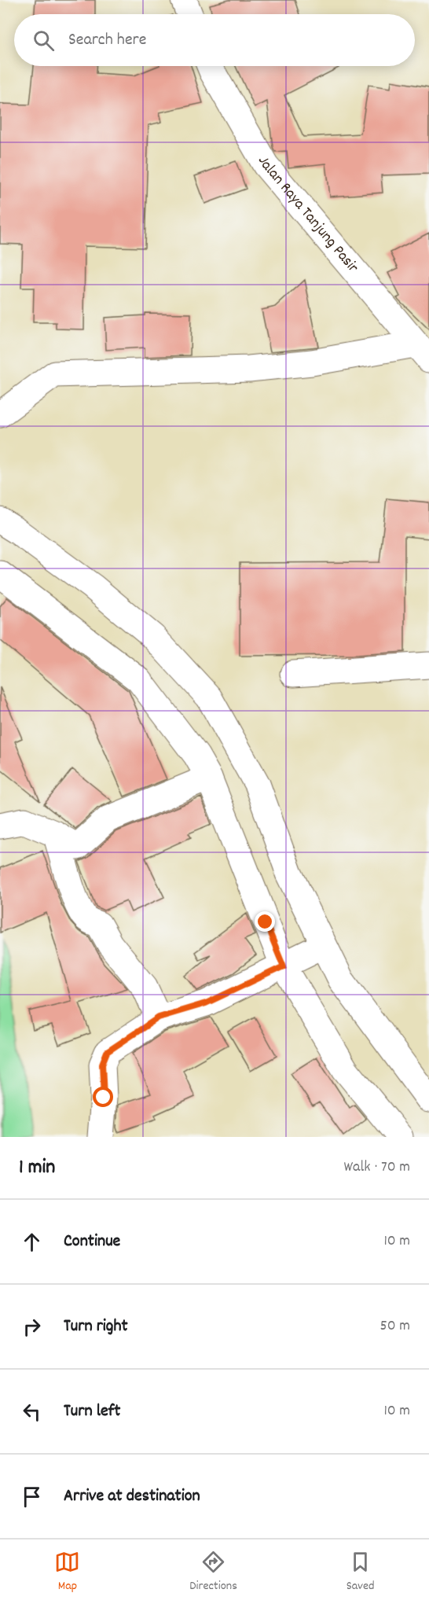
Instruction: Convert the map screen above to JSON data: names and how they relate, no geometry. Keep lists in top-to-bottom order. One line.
{"streets":{"street":["Jalan Raya Tanjung Pasir"]},"page":{"search":"Search here","heading":["1 min","Walk · 70 m"],"list":[["Continue","10 m"],["Turn right","50 m"],["Turn left","10 m"],"Arrive at destination"],"nav":["Map","Directions","Saved"]}}
